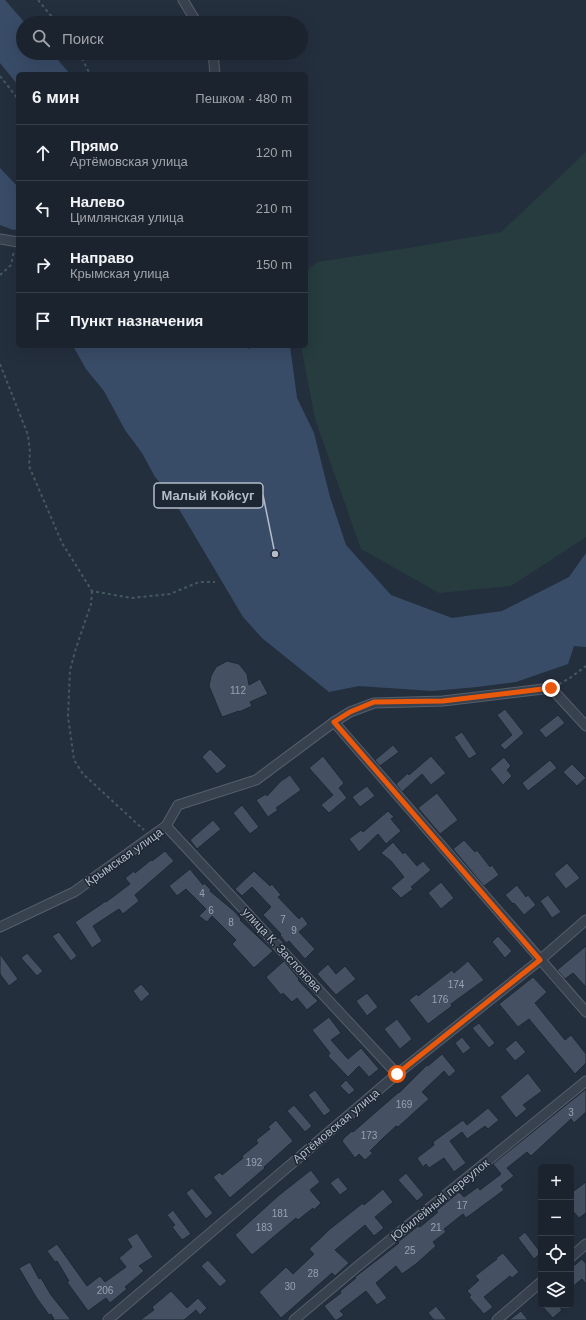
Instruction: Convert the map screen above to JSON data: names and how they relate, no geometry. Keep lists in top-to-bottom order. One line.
{"streets":{"street":["Крымская улица","улица К. Заслонова","Артёмовская улица","Юбилейный переулок"]},"crossings":[["Крымская улица","улица К. Заслонова"],["улица К. Заслонова","Артёмовская улица"]],"places":["Малый Койсуг"],"house_numbers":["112","4","6","7","8","9","174","176","169","3","173","192","17","181","183","21","25","28","30","206"],"page":{"search":"Поиск","heading":["6 мин","Пешком · 480 m"],"list":[["Прямо","Артёмовская улица","120 m"],["Налево","Цимлянская улица","210 m"],["Направо","Крымская улица","150 m"],"Пункт назначения"],"map_buttons":["+","−"]}}
